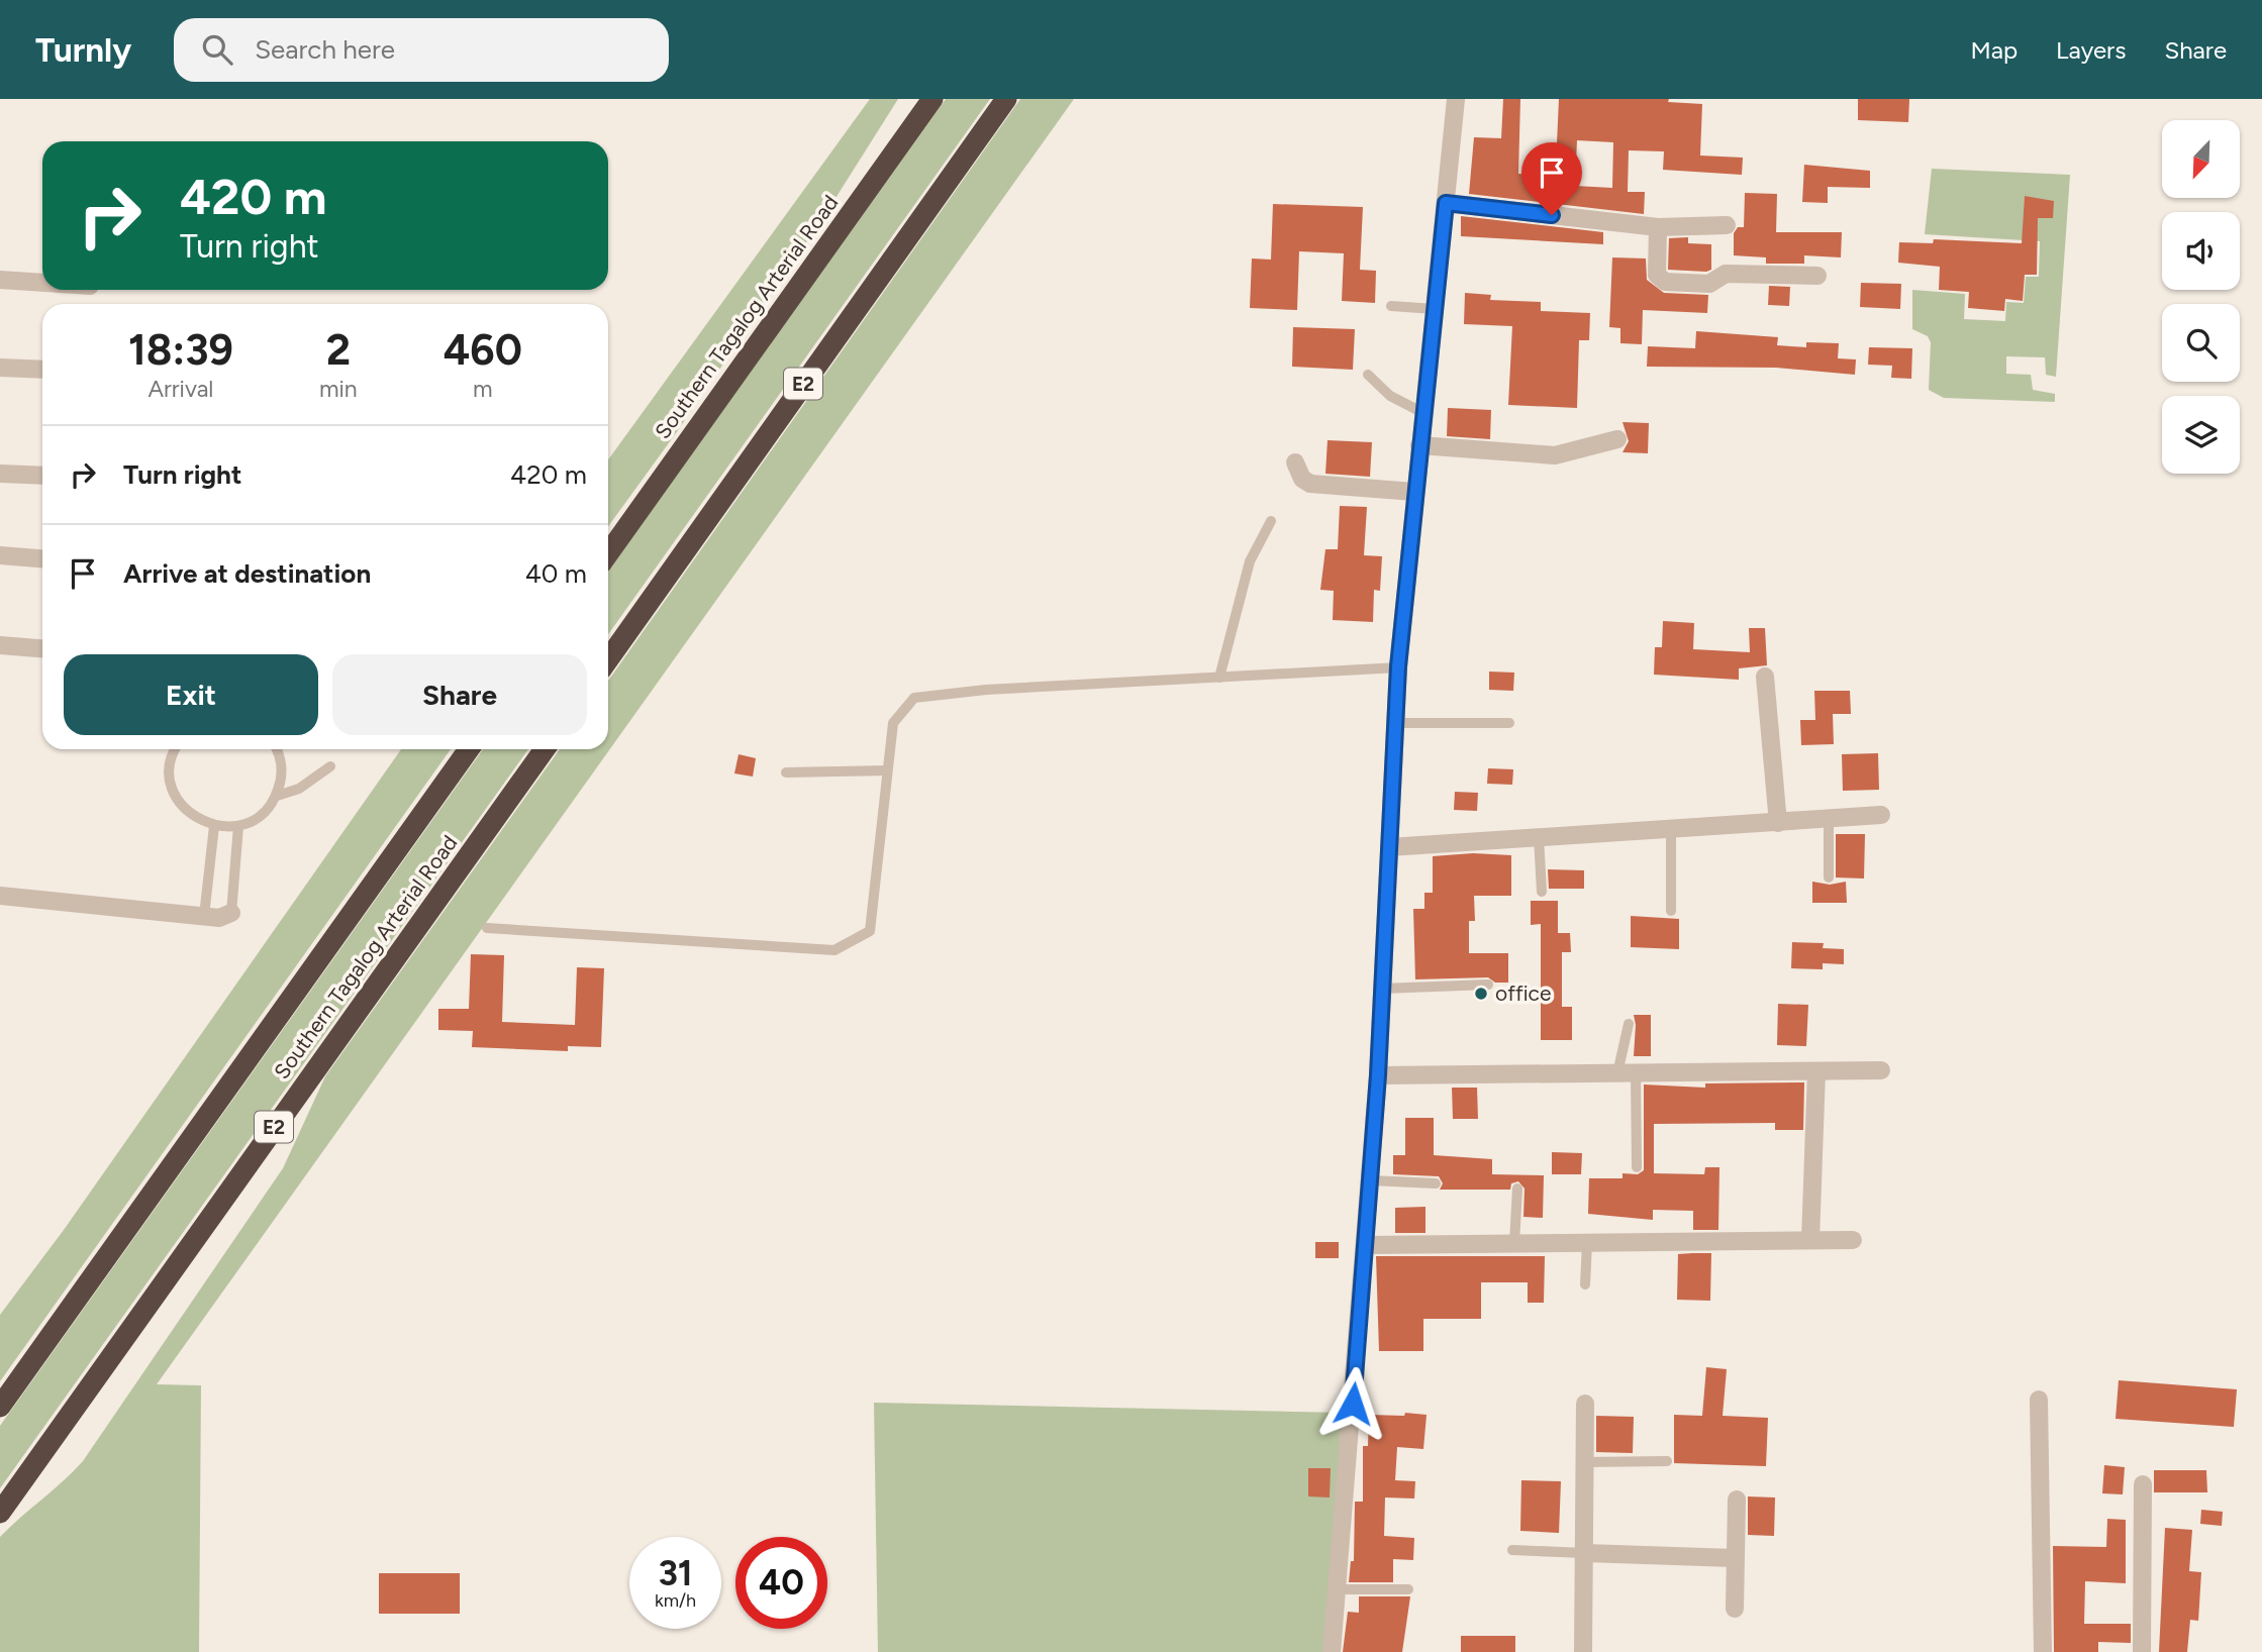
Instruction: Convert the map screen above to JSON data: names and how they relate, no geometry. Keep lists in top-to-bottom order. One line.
{"streets":{"highway":["Southern Tagalog Arterial Road","E2"]},"places":["office"],"north":"bottom left","page":{"header":"Turnly","search":"Search here","nav":["Map","Layers","Share"],"turn":["420 m","Turn right"],"eta":["18:39","Arrival","2","min","460","m"],"list":[{"name":"Turn right","value":"420 m"},{"name":"Arrive at destination","value":"40 m"}],"buttons":["Exit","Share"],"speed":"31 km/h","limit":"40"}}
